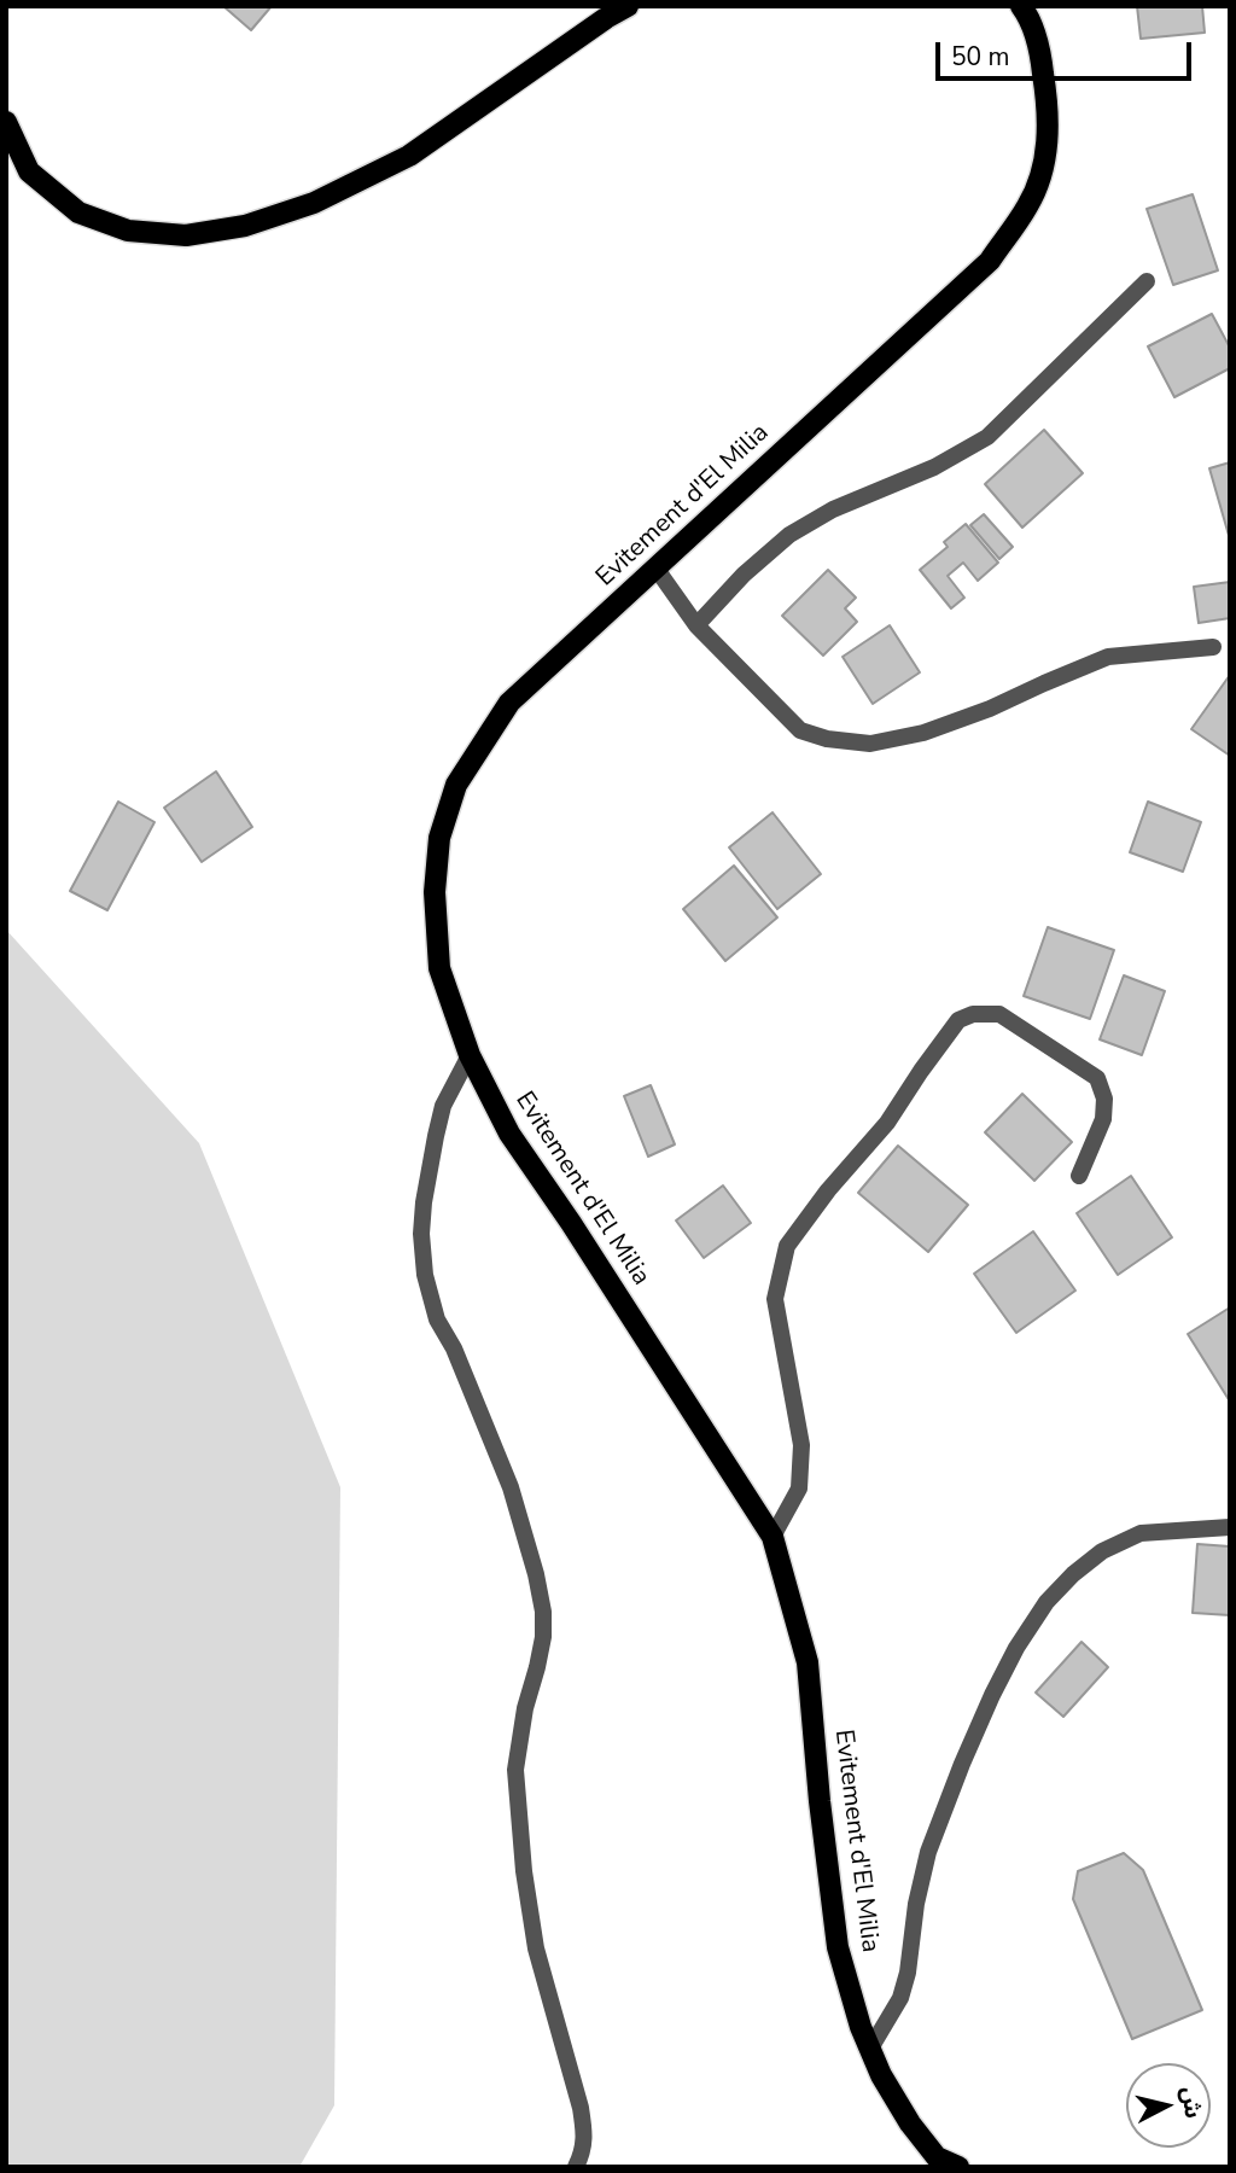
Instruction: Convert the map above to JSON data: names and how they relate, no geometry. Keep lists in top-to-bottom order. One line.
{"streets":{"main road":["Evitement d'El Milia"]},"scale_bar":"50 m","north":"right"}
